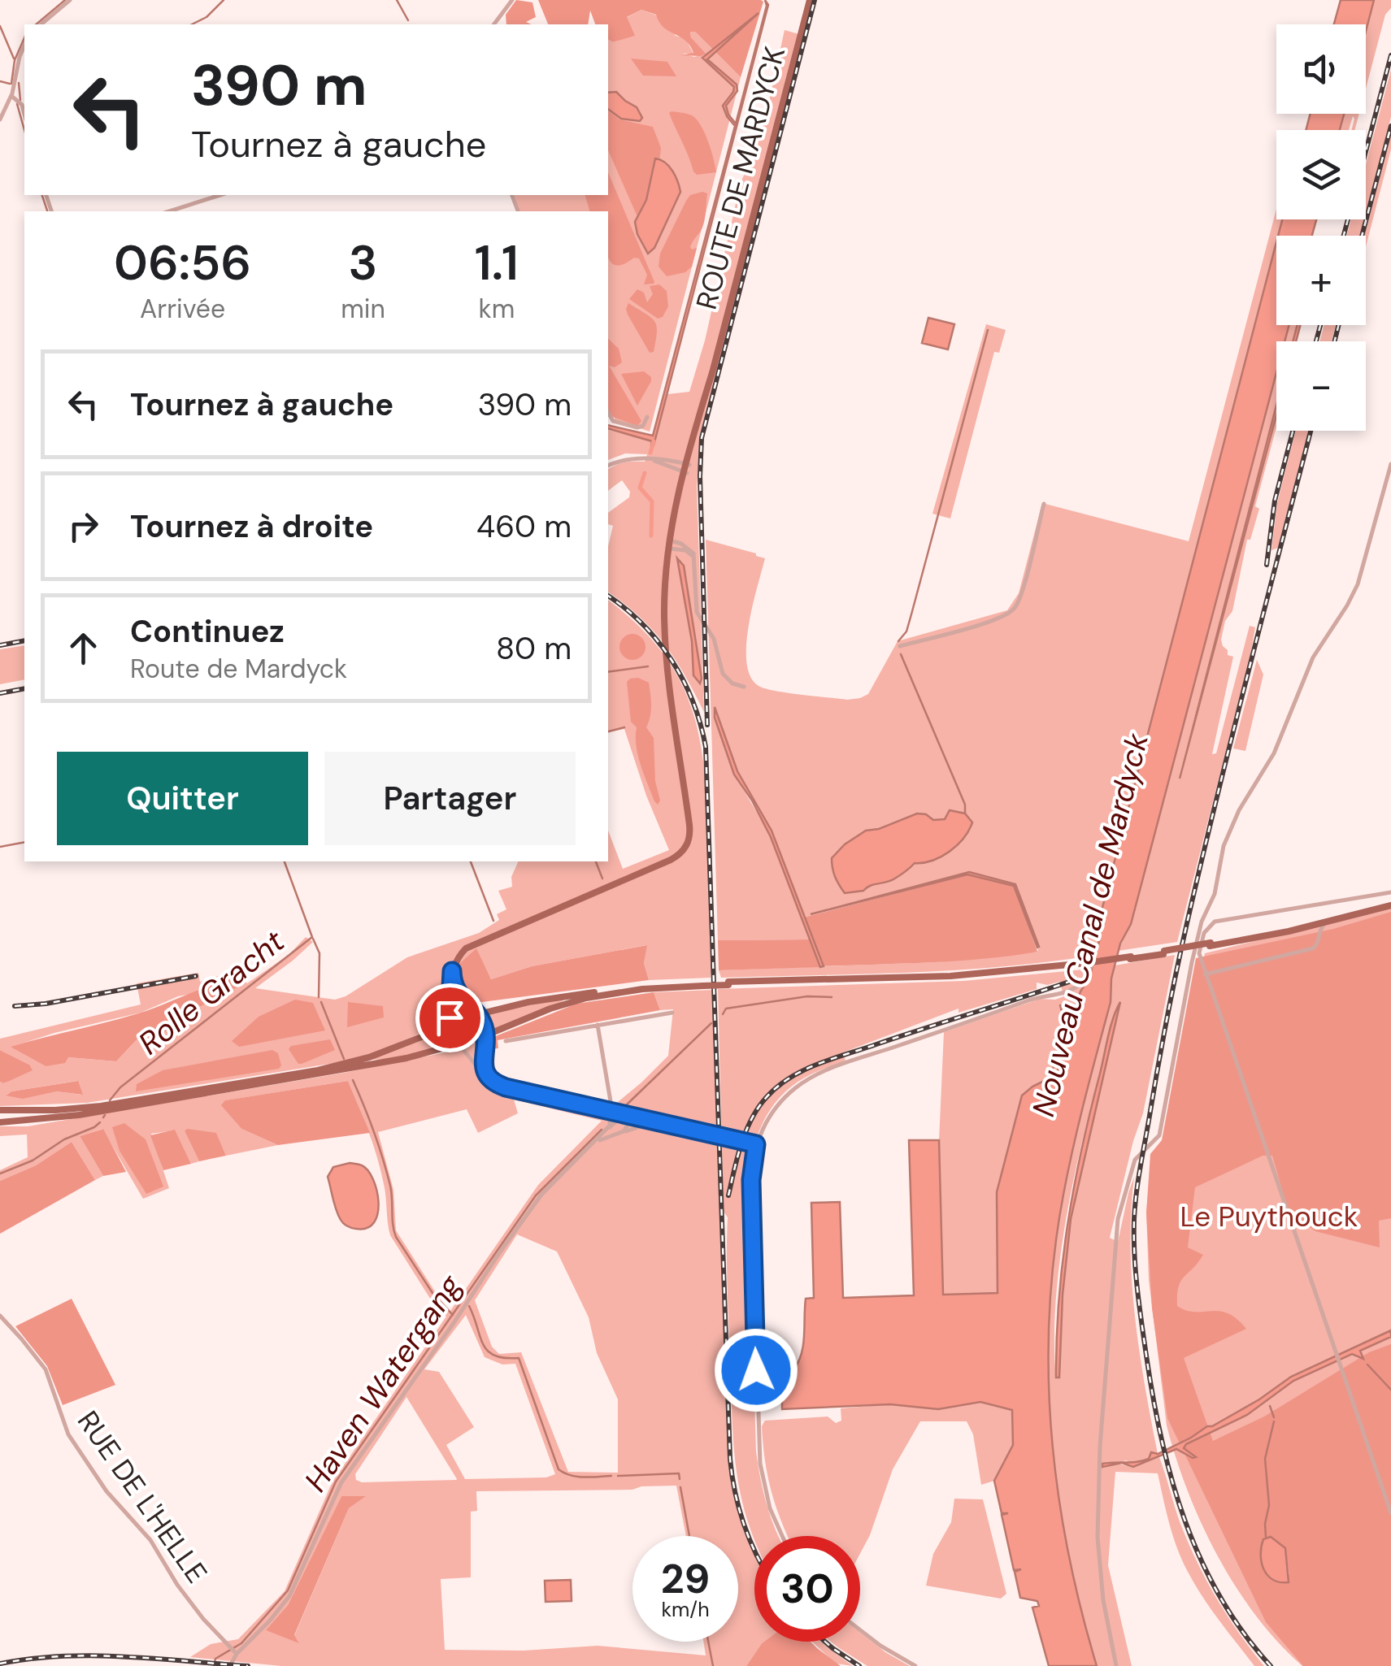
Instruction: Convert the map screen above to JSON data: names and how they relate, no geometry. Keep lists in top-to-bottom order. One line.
{"streets":{"main road":["ROUTE DE MARDYCK"],"street":["RUE DE L'HELLE"]},"water":["Nouveau Canal de Mardyck","Rolle Gracht","Haven Watergang"],"parks":["Le Puythouck"],"page":{"map_buttons":["+","−"],"turn":["390 m","Tournez à gauche"],"eta":["06:56","Arrivée","3","min","1.1","km"],"list":[{"name":"Tournez à gauche","value":"390 m"},{"name":"Tournez à droite","value":"460 m"},{"name":"Continuez","note":"Route de Mardyck","value":"80 m"}],"buttons":["Quitter","Partager"],"speed":"29 km/h","limit":"30"}}
